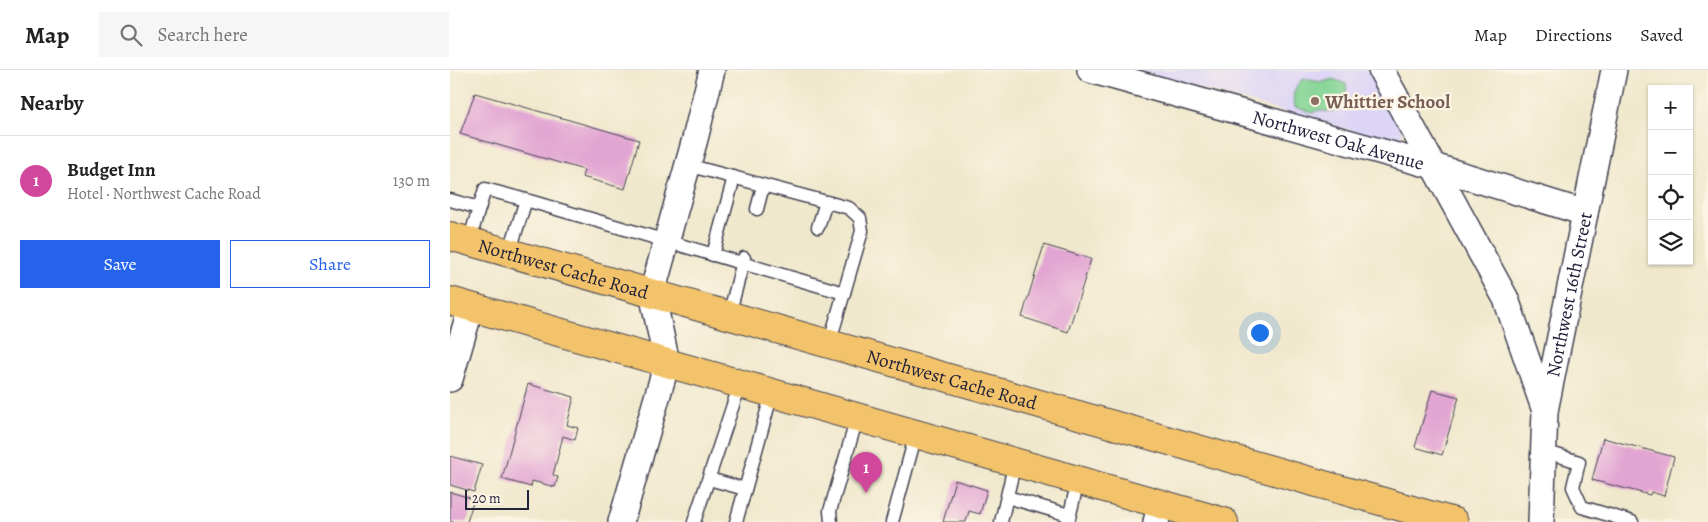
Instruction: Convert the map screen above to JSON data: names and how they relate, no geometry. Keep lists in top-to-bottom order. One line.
{"streets":{"main road":["Northwest Cache Road"],"street":["Northwest Oak Avenue","Northwest 16th Street"]},"crossings":[["Northwest Oak Avenue","Northwest 16th Street"]],"places":["Whittier School"],"scale_bar":"20 m","page":{"header":"Map","search":"Search here","nav":["Map","Directions","Saved"],"heading":"Nearby","map_buttons":["+","−"],"list":[{"mark":"1","name":"Budget Inn","note":"Hotel · Northwest Cache Road","value":"130 m"}],"buttons":["Save","Share"],"pins":"1","scale":"20 m"}}
